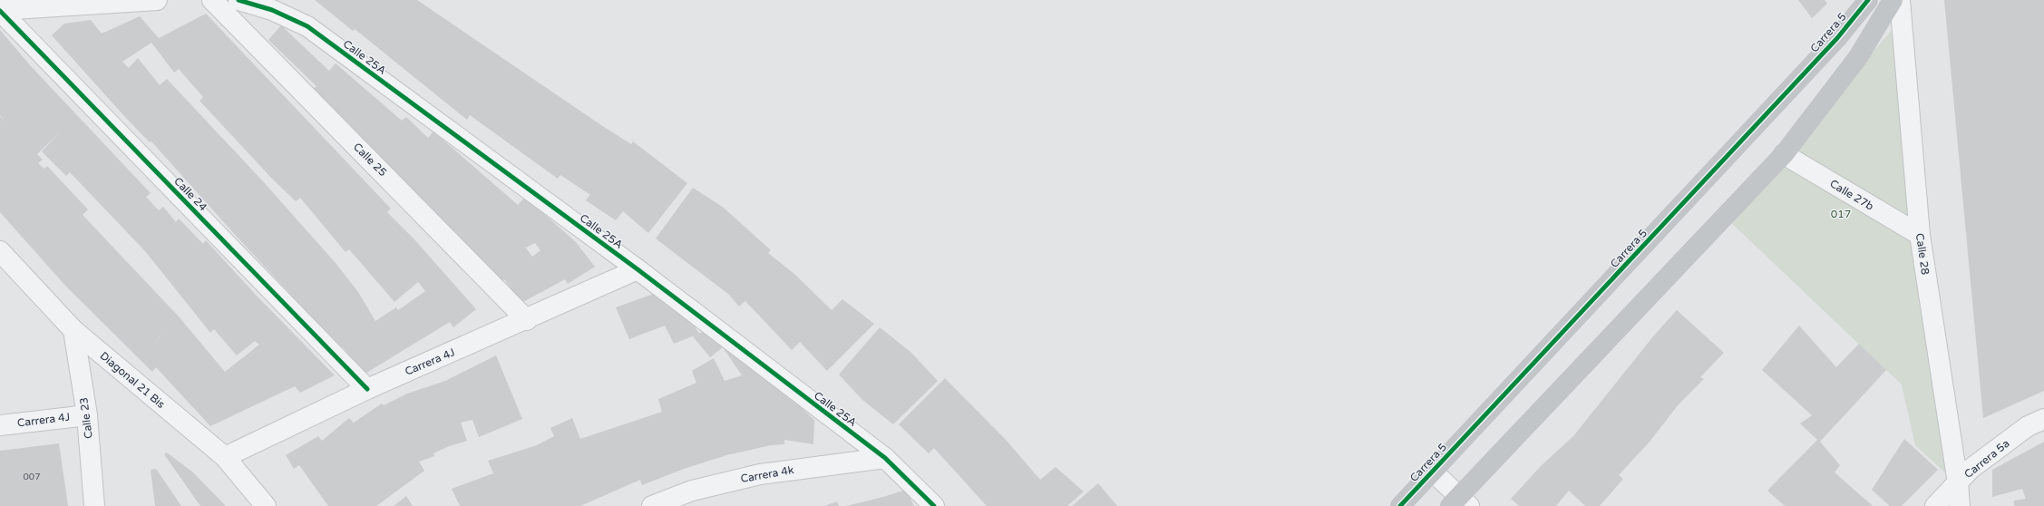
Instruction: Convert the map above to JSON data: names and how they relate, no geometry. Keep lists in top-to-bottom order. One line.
{"streets":{"street":["Carrera 5","Calle 25A","Calle 25","Calle 24","Calle 27b","Calle 28","Carrera 4J","Diagonal 21 Bis","Calle 23","Carrera 5a","Carrera 4k"]},"crossings":[["Calle 25A","Carrera 4J"],["Calle 25A","Carrera 4k"],["Calle 25","Carrera 4J"],["Calle 24","Carrera 4J"],["Calle 27b","Calle 28"],["Calle 28","Carrera 5a"],["Carrera 4J","Diagonal 21 Bis"],["Carrera 4J","Calle 23"],["Diagonal 21 Bis","Calle 23"]],"parks":["017"],"house_numbers":["007"]}
